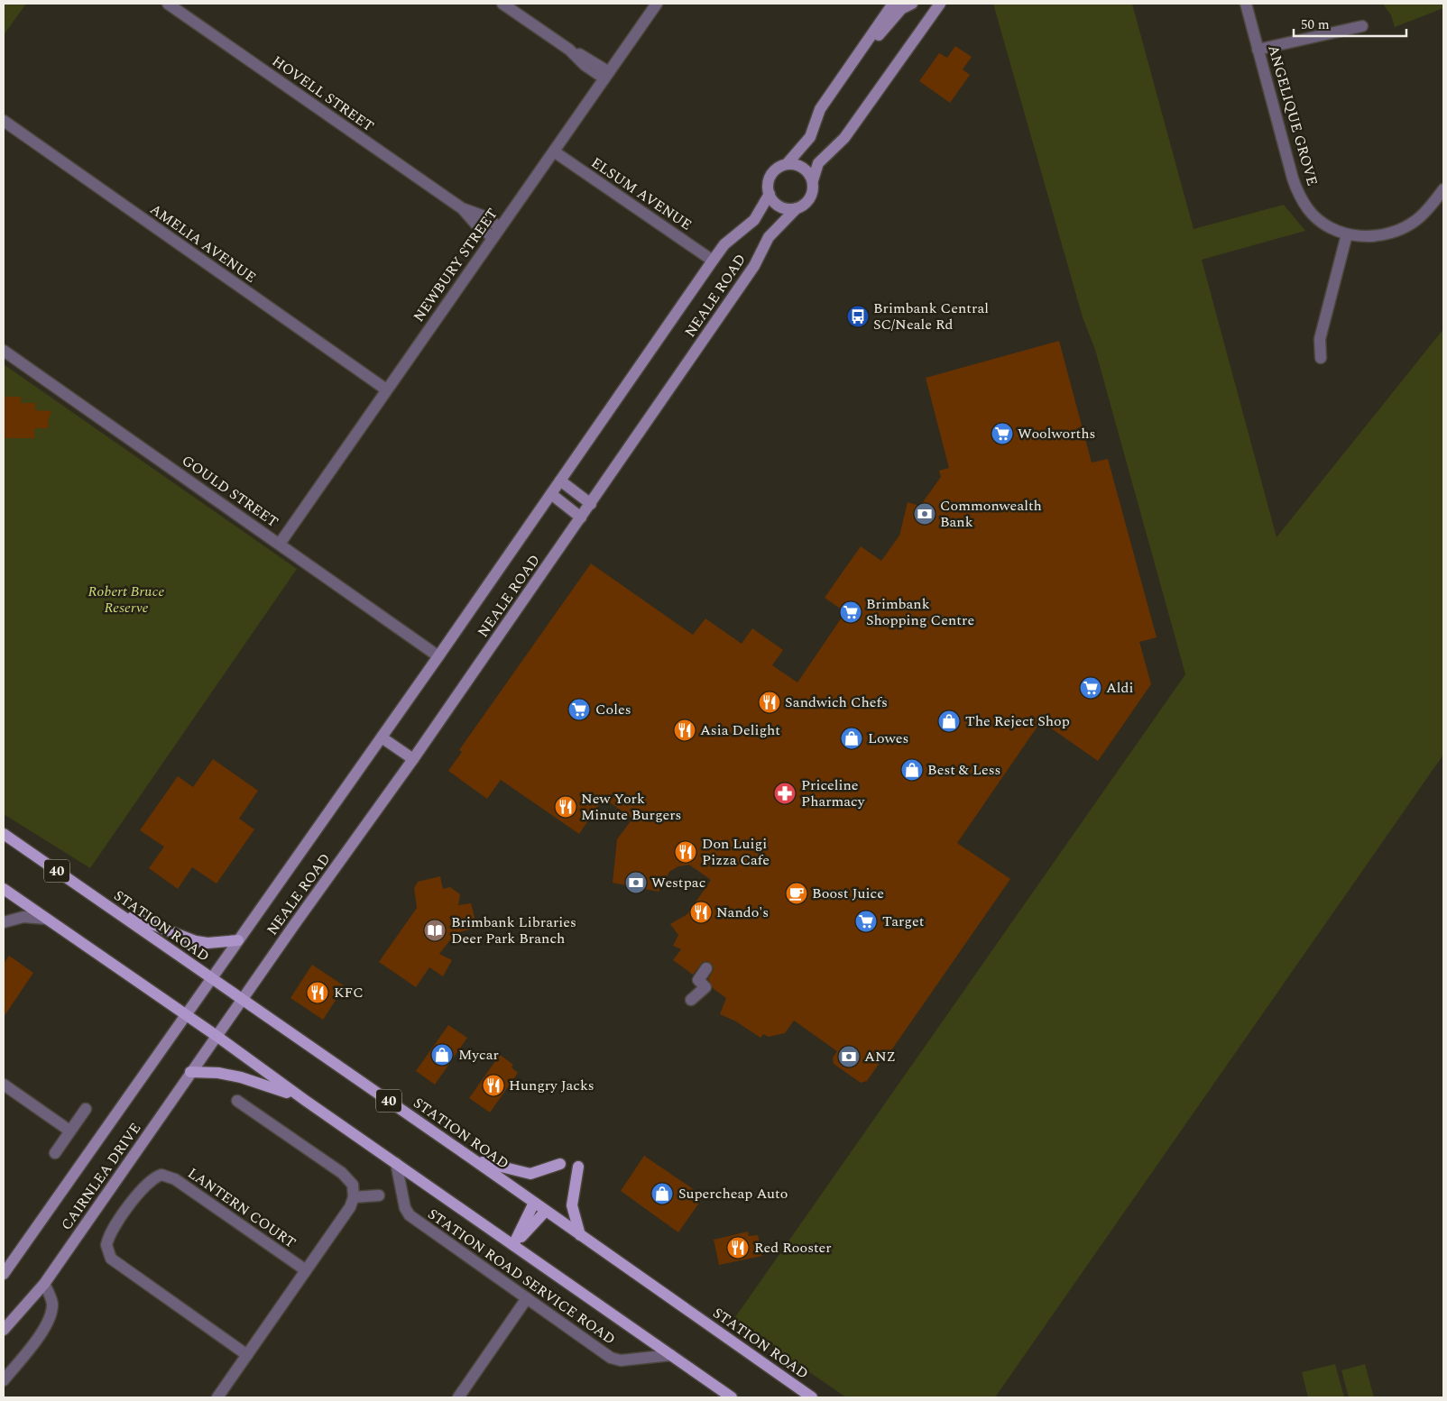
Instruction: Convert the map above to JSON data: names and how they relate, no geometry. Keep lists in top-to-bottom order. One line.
{"streets":{"main road":["40","STATION ROAD"],"street":["HOVELL STREET","ANGELIQUE GROVE","ELSUM AVENUE","AMELIA AVENUE","NEWBURY STREET","NEALE ROAD","GOULD STREET","CAIRNLEA DRIVE","LANTERN COURT","STATION ROAD SERVICE ROAD"]},"crossings":[["HOVELL STREET","NEWBURY STREET"],["ELSUM AVENUE","NEWBURY STREET"],["ELSUM AVENUE","NEALE ROAD"],["AMELIA AVENUE","NEWBURY STREET"],["NEWBURY STREET","GOULD STREET"],["NEALE ROAD","GOULD STREET"],["NEALE ROAD","STATION ROAD"],["NEALE ROAD","CAIRNLEA DRIVE"],["STATION ROAD","CAIRNLEA DRIVE"]],"parks":["Robert Bruce Reserve"],"places":{"bus stop":["Brimbank Central SC/Neale Rd"],"supermarket":["Woolworths","Brimbank Shopping Centre","Aldi","Coles","Target"],"bank":["Commonwealth Bank","Westpac","ANZ"],"restaurant":["Sandwich Chefs","Asia Delight","New York Minute Burgers","Don Luigi Pizza Cafe","Nando's","KFC","Hungry Jacks","Red Rooster"],"shop":["The Reject Shop","Lowes","Best & Less","Mycar","Supercheap Auto"],"pharmacy":["Priceline Pharmacy"],"cafe":["Boost Juice"],"library":["Brimbank Libraries Deer Park Branch"]},"scale_bar":"50 m"}
